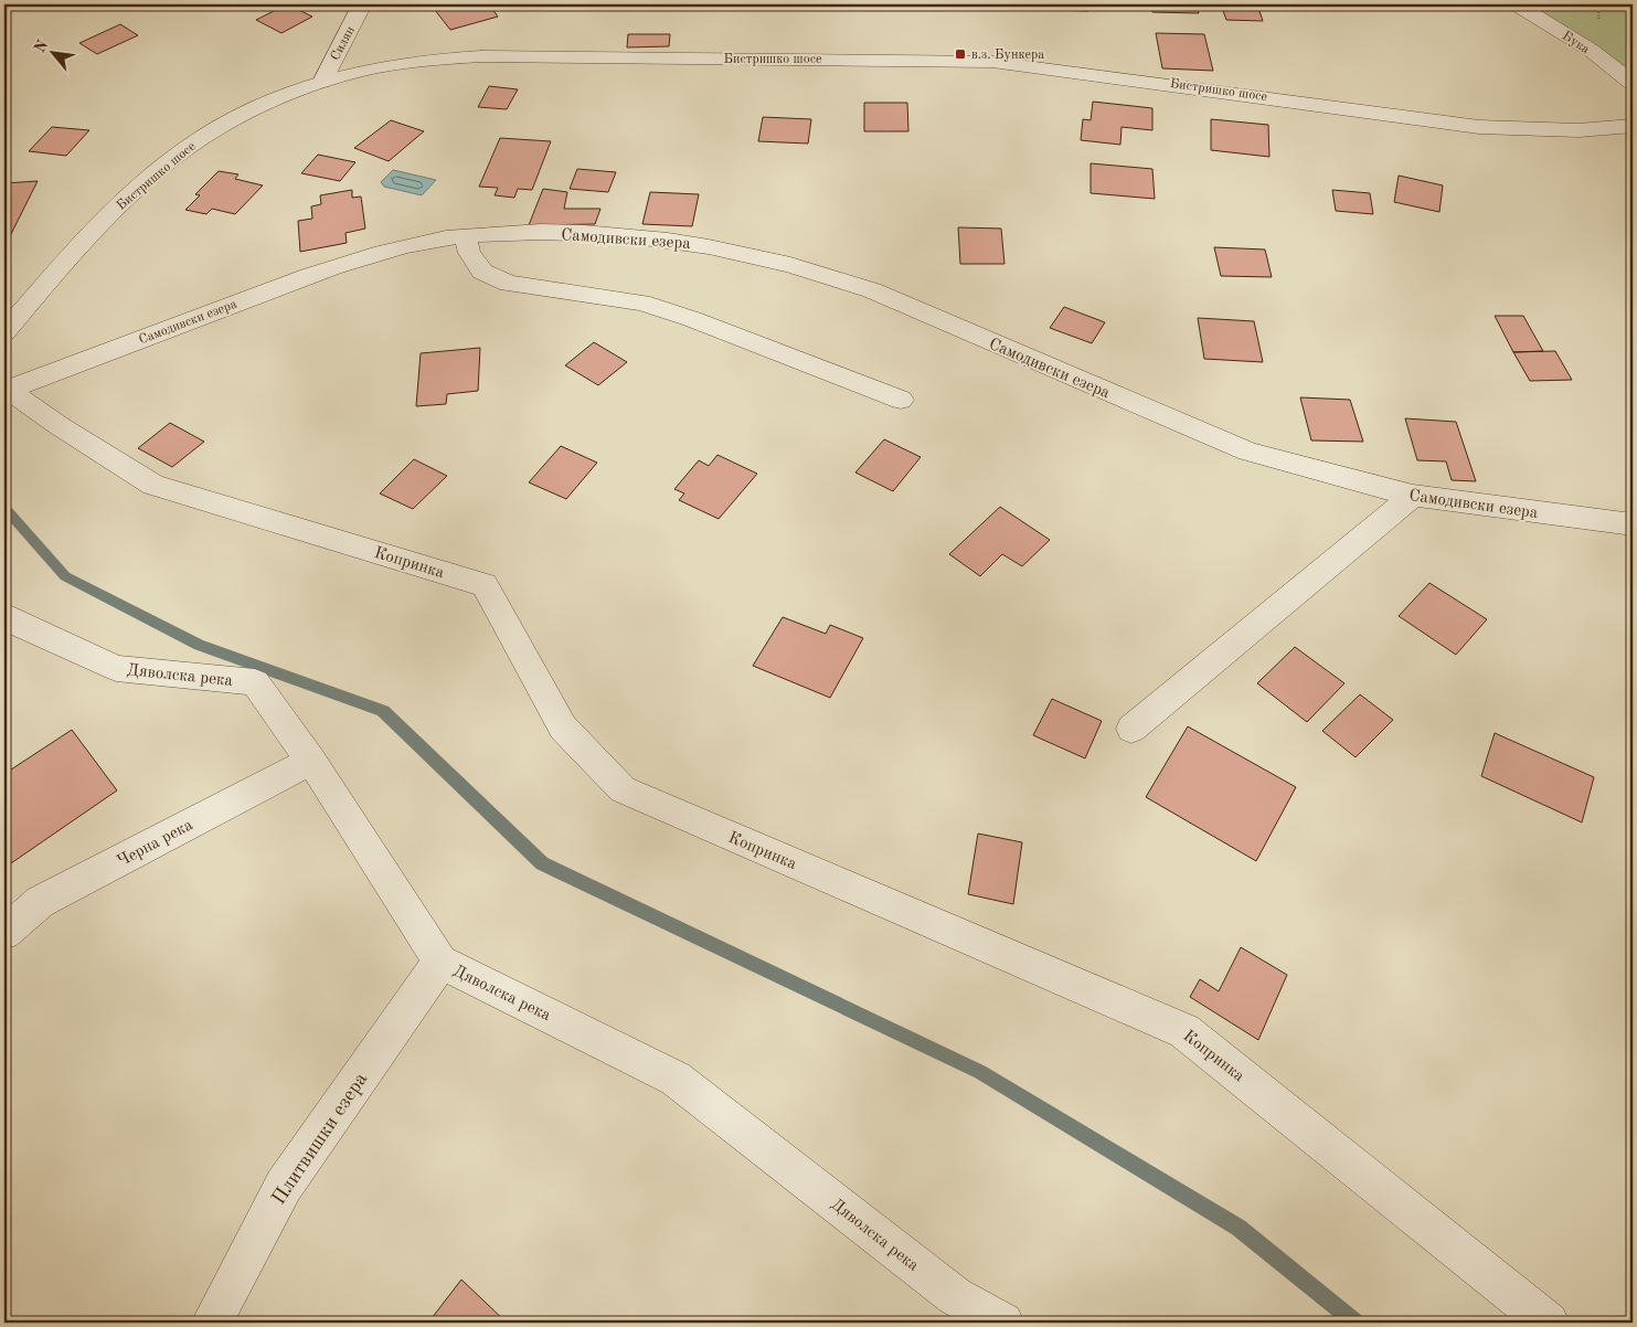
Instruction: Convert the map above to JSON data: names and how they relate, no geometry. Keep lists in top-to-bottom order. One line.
{"streets":{"street":["Бука","Силян","Бистришко шосе","Самодивски езера","Копринка","Дяволска река","Черна река","Плитвишки езера"]},"crossings":[["Силян","Бистришко шосе"],["Самодивски езера","Копринка"],["Дяволска река","Черна река"],["Дяволска река","Плитвишки езера"]],"places":{"transit":["в.з. Бункера"]},"north":"top left"}
